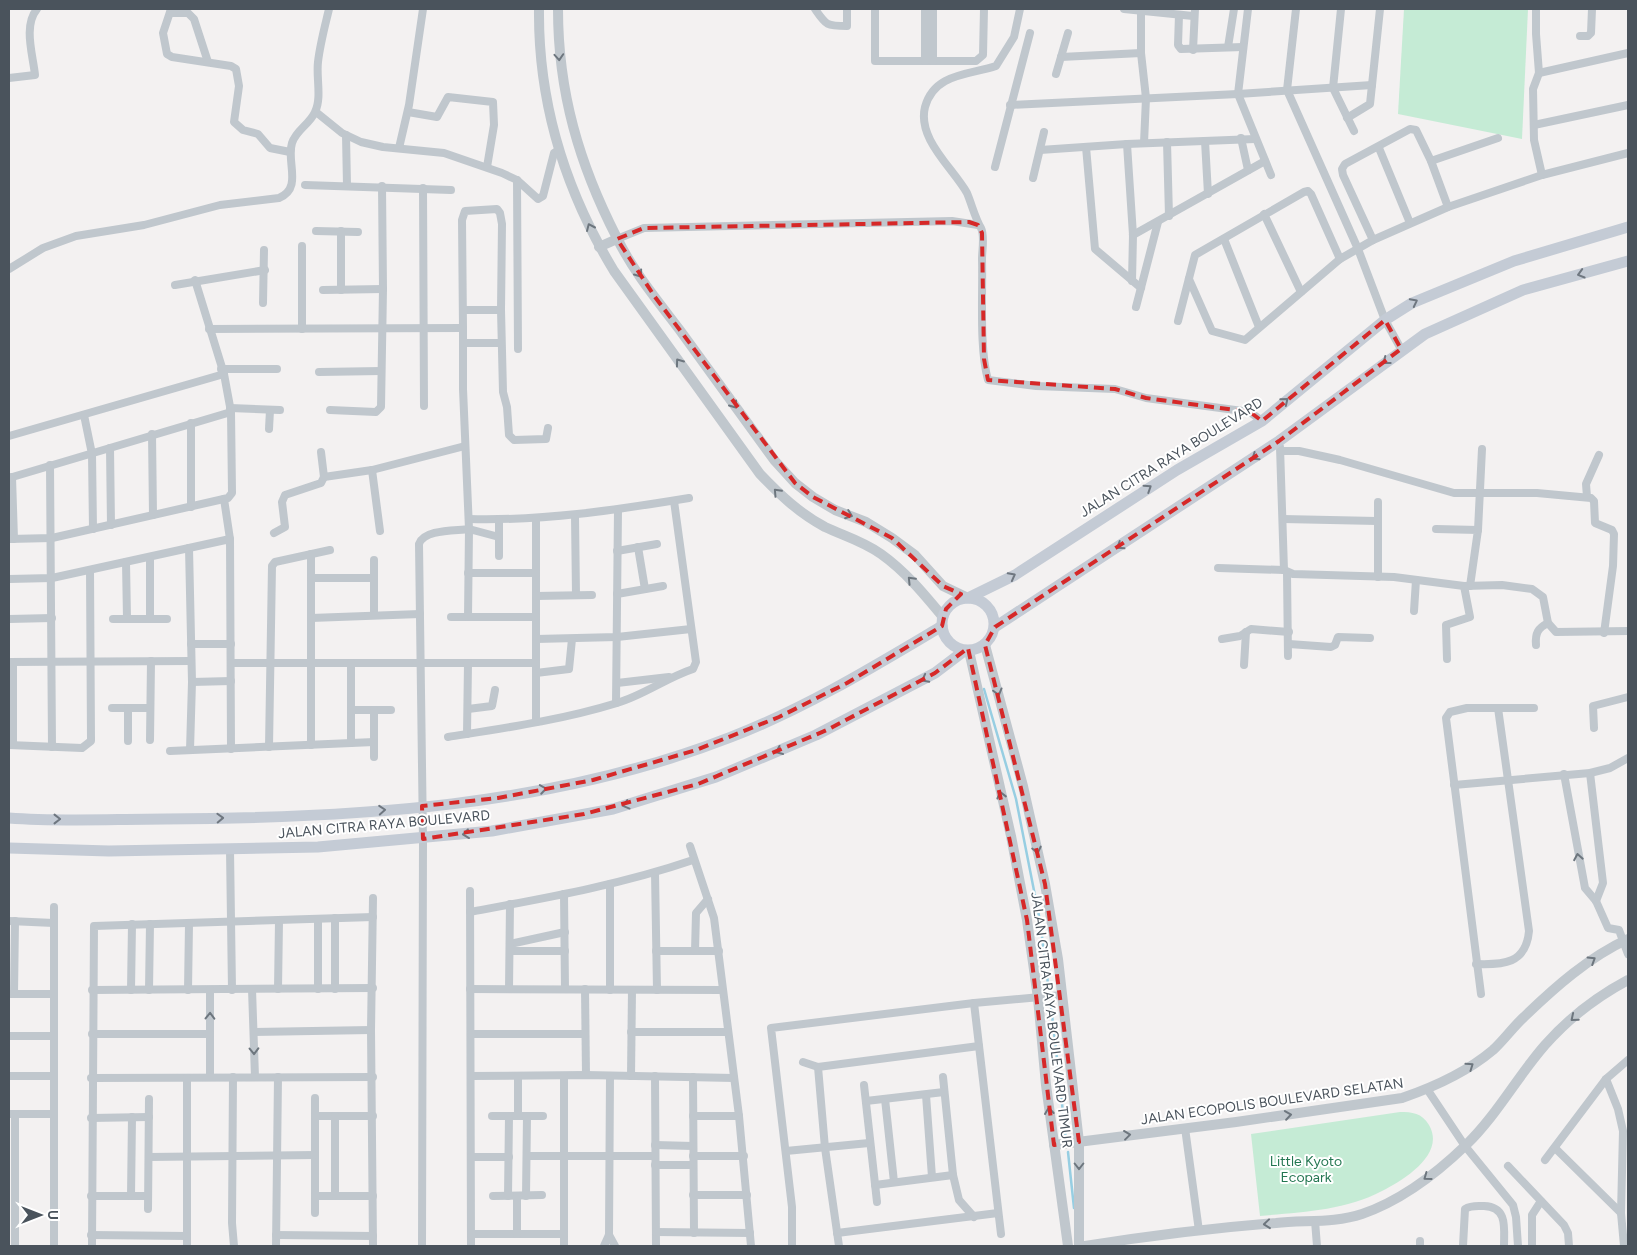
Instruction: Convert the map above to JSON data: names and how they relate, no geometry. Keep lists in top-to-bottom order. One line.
{"streets":{"main road":["JALAN CITRA RAYA BOULEVARD"],"street":["JALAN CITRA RAYA BOULEVARD TIMUR","JALAN ECOPOLIS BOULEVARD SELATAN"]},"crossings":[["JALAN CITRA RAYA BOULEVARD","JALAN CITRA RAYA BOULEVARD TIMUR"],["JALAN CITRA RAYA BOULEVARD TIMUR","JALAN ECOPOLIS BOULEVARD SELATAN"]],"one_way":["JALAN ECOPOLIS BOULEVARD SELATAN"],"parks":["Little Kyoto Ecopark"],"north":"right"}
